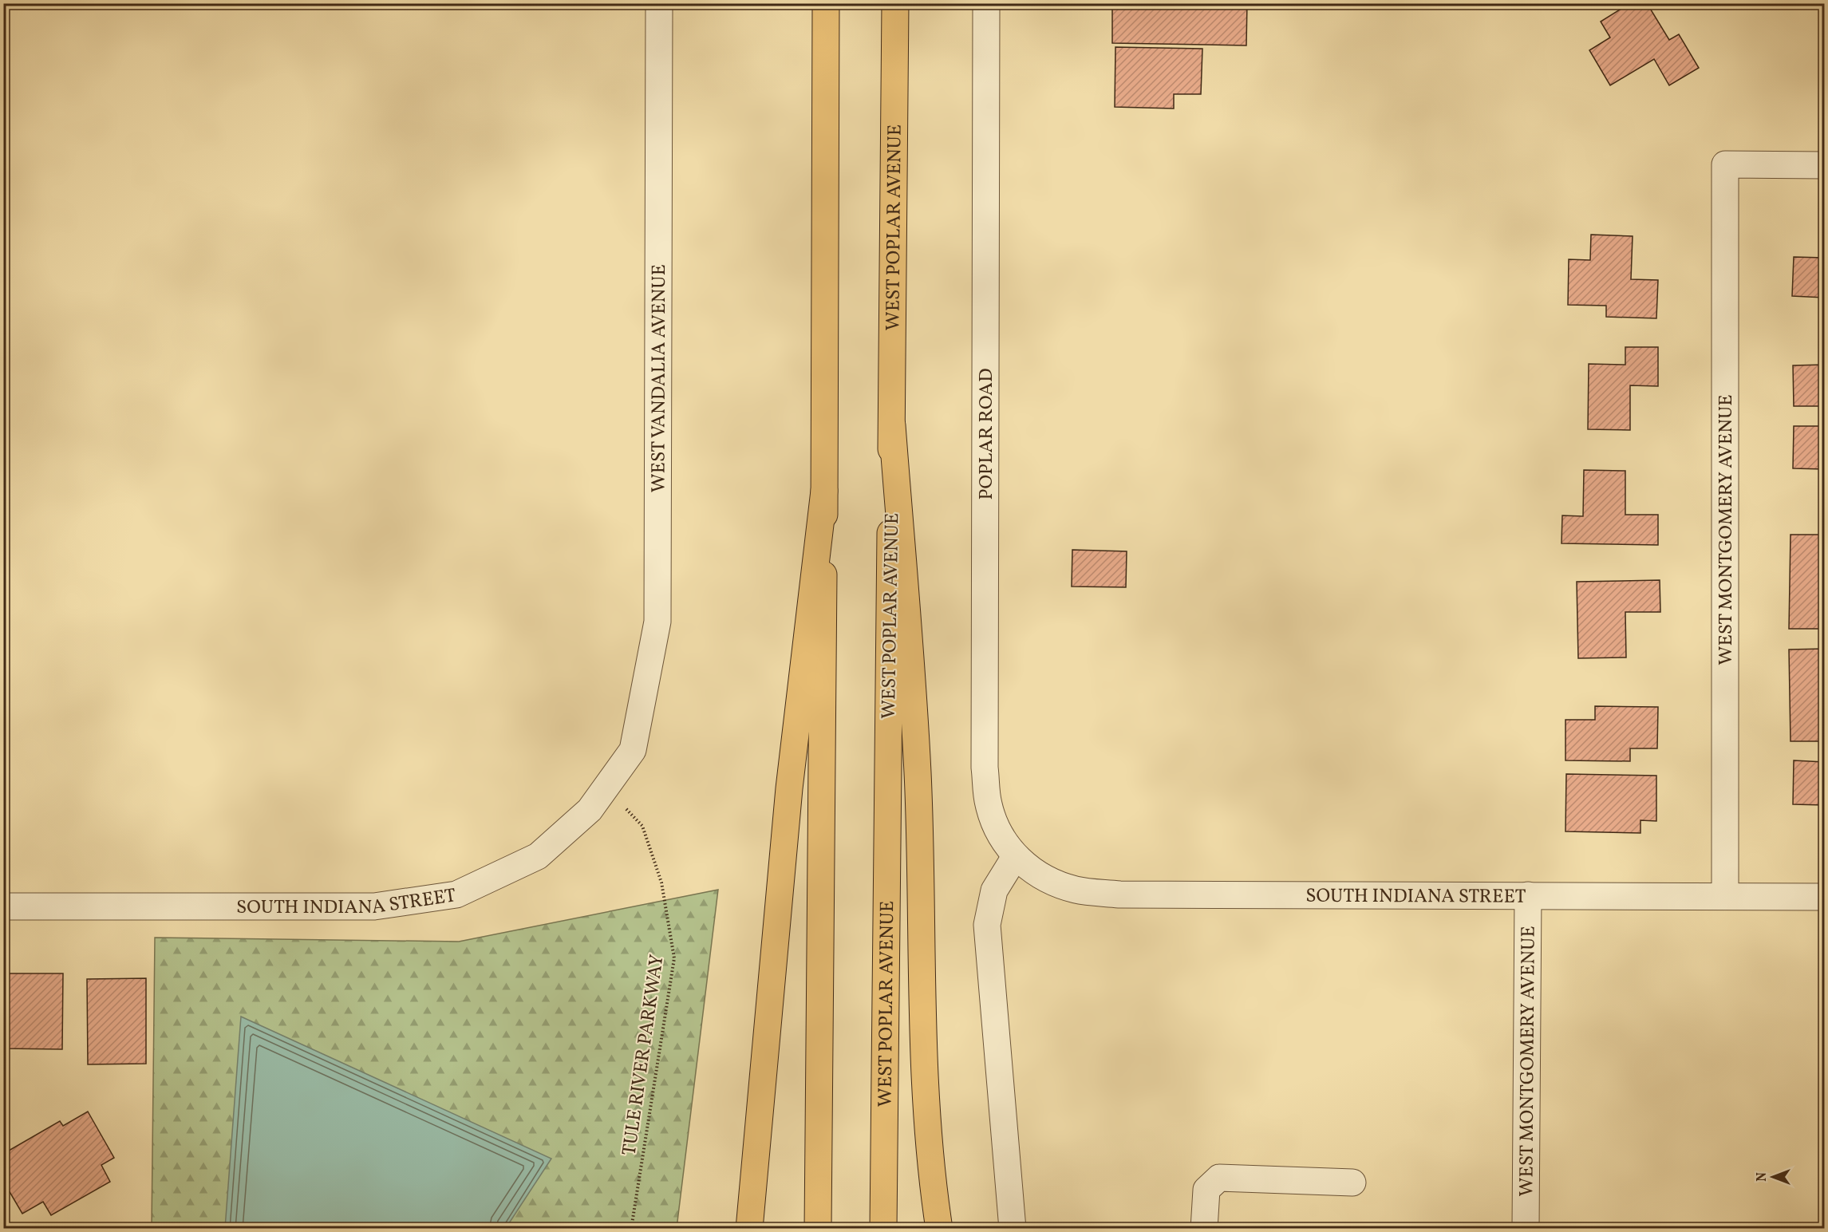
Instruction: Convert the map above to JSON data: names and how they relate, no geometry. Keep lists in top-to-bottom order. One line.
{"streets":{"main road":["WEST POPLAR AVENUE"],"street":["WEST VANDALIA AVENUE","POPLAR ROAD","WEST MONTGOMERY AVENUE","SOUTH INDIANA STREET"],"path":["TULE RIVER PARKWAY"]},"crossings":[["WEST VANDALIA AVENUE","SOUTH INDIANA STREET"],["POPLAR ROAD","SOUTH INDIANA STREET"],["WEST MONTGOMERY AVENUE","SOUTH INDIANA STREET"]],"north":"left"}
